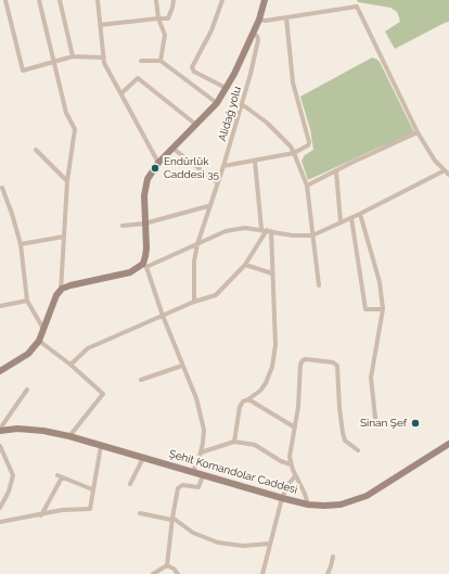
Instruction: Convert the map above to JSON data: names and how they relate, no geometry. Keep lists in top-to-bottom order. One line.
{"streets":{"street":["Alidağ yolu","Şehit Komandolar Caddesi"]},"places":["Endürlük Caddesi 35","Sinan Şef"]}
